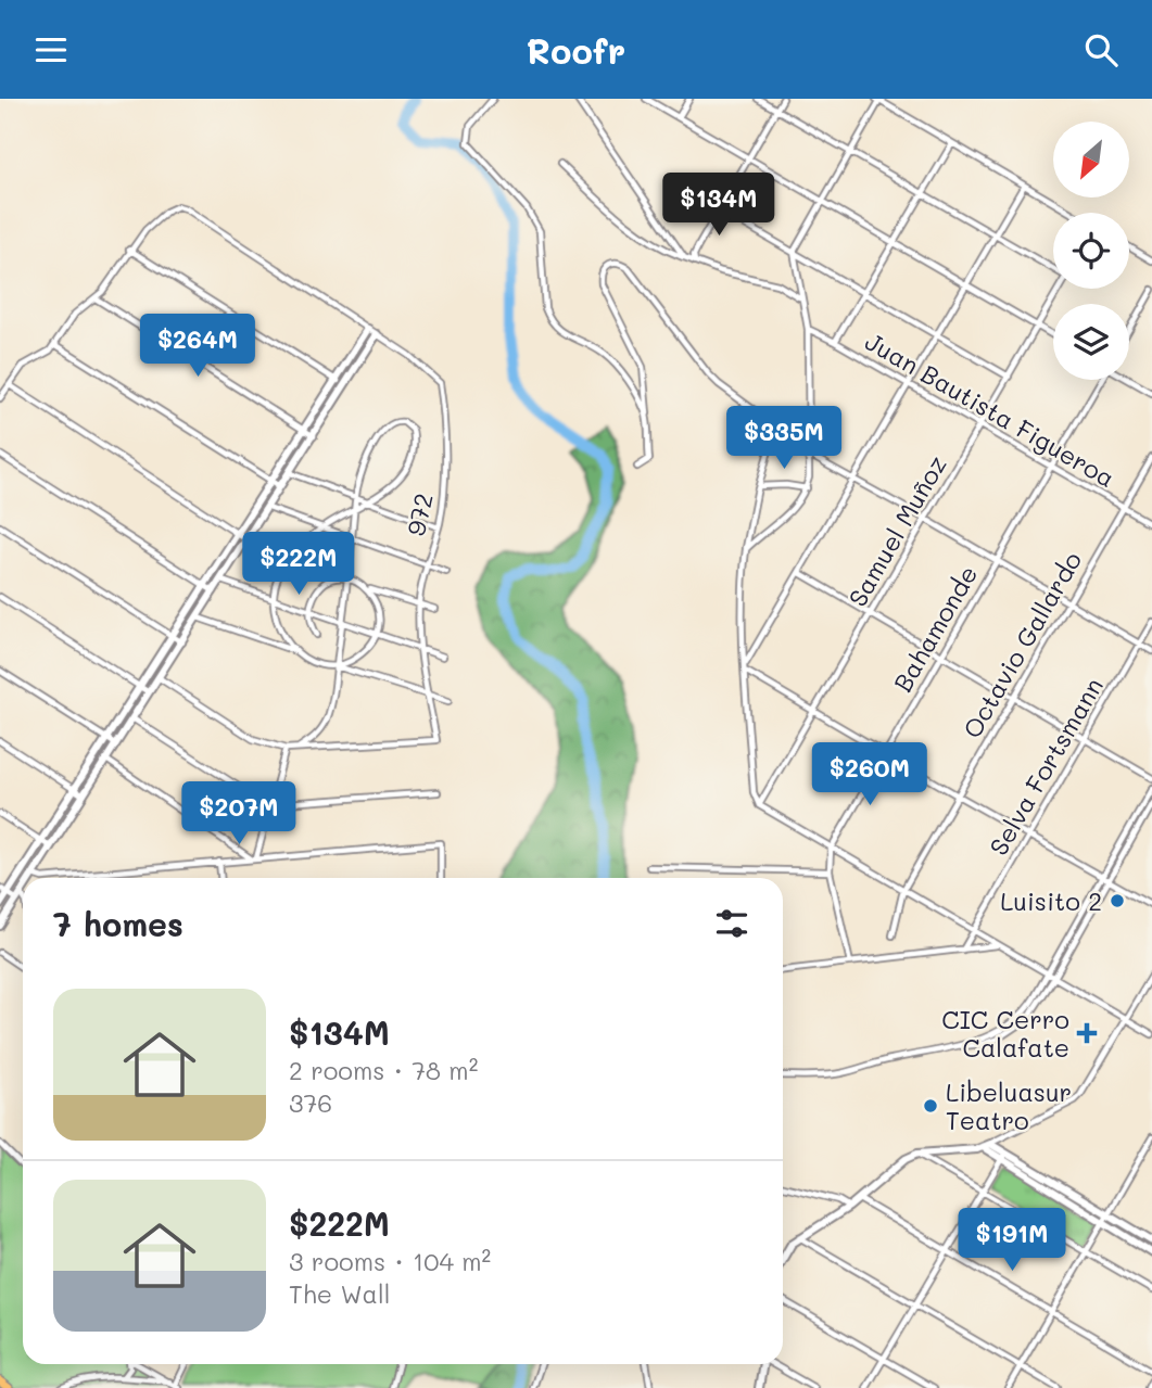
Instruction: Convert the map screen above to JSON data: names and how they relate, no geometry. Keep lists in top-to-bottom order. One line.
{"streets":{"street":["Juan Bautista Figueroa","972","Samuel Muñoz","Bahamonde","Octavio Gallardo","Selva Fortsmann"]},"crossings":[["Juan Bautista Figueroa","Samuel Muñoz"],["Juan Bautista Figueroa","Bahamonde"],["Juan Bautista Figueroa","Octavio Gallardo"]],"places":{"other":["Luisito 2","Libeluasur Teatro"],"health":["CIC Cerro Calafate"]},"north":"bottom left","page":{"header":"Roofr","price":["$134M","$264M","$335M","$222M","$260M","$207M","$191M"],"heading":"7 homes","list":[{"name":"$134M","note":"2 rooms · 78 m² · 376"},{"name":"$222M","note":"3 rooms · 104 m² · The Wall"}]}}
